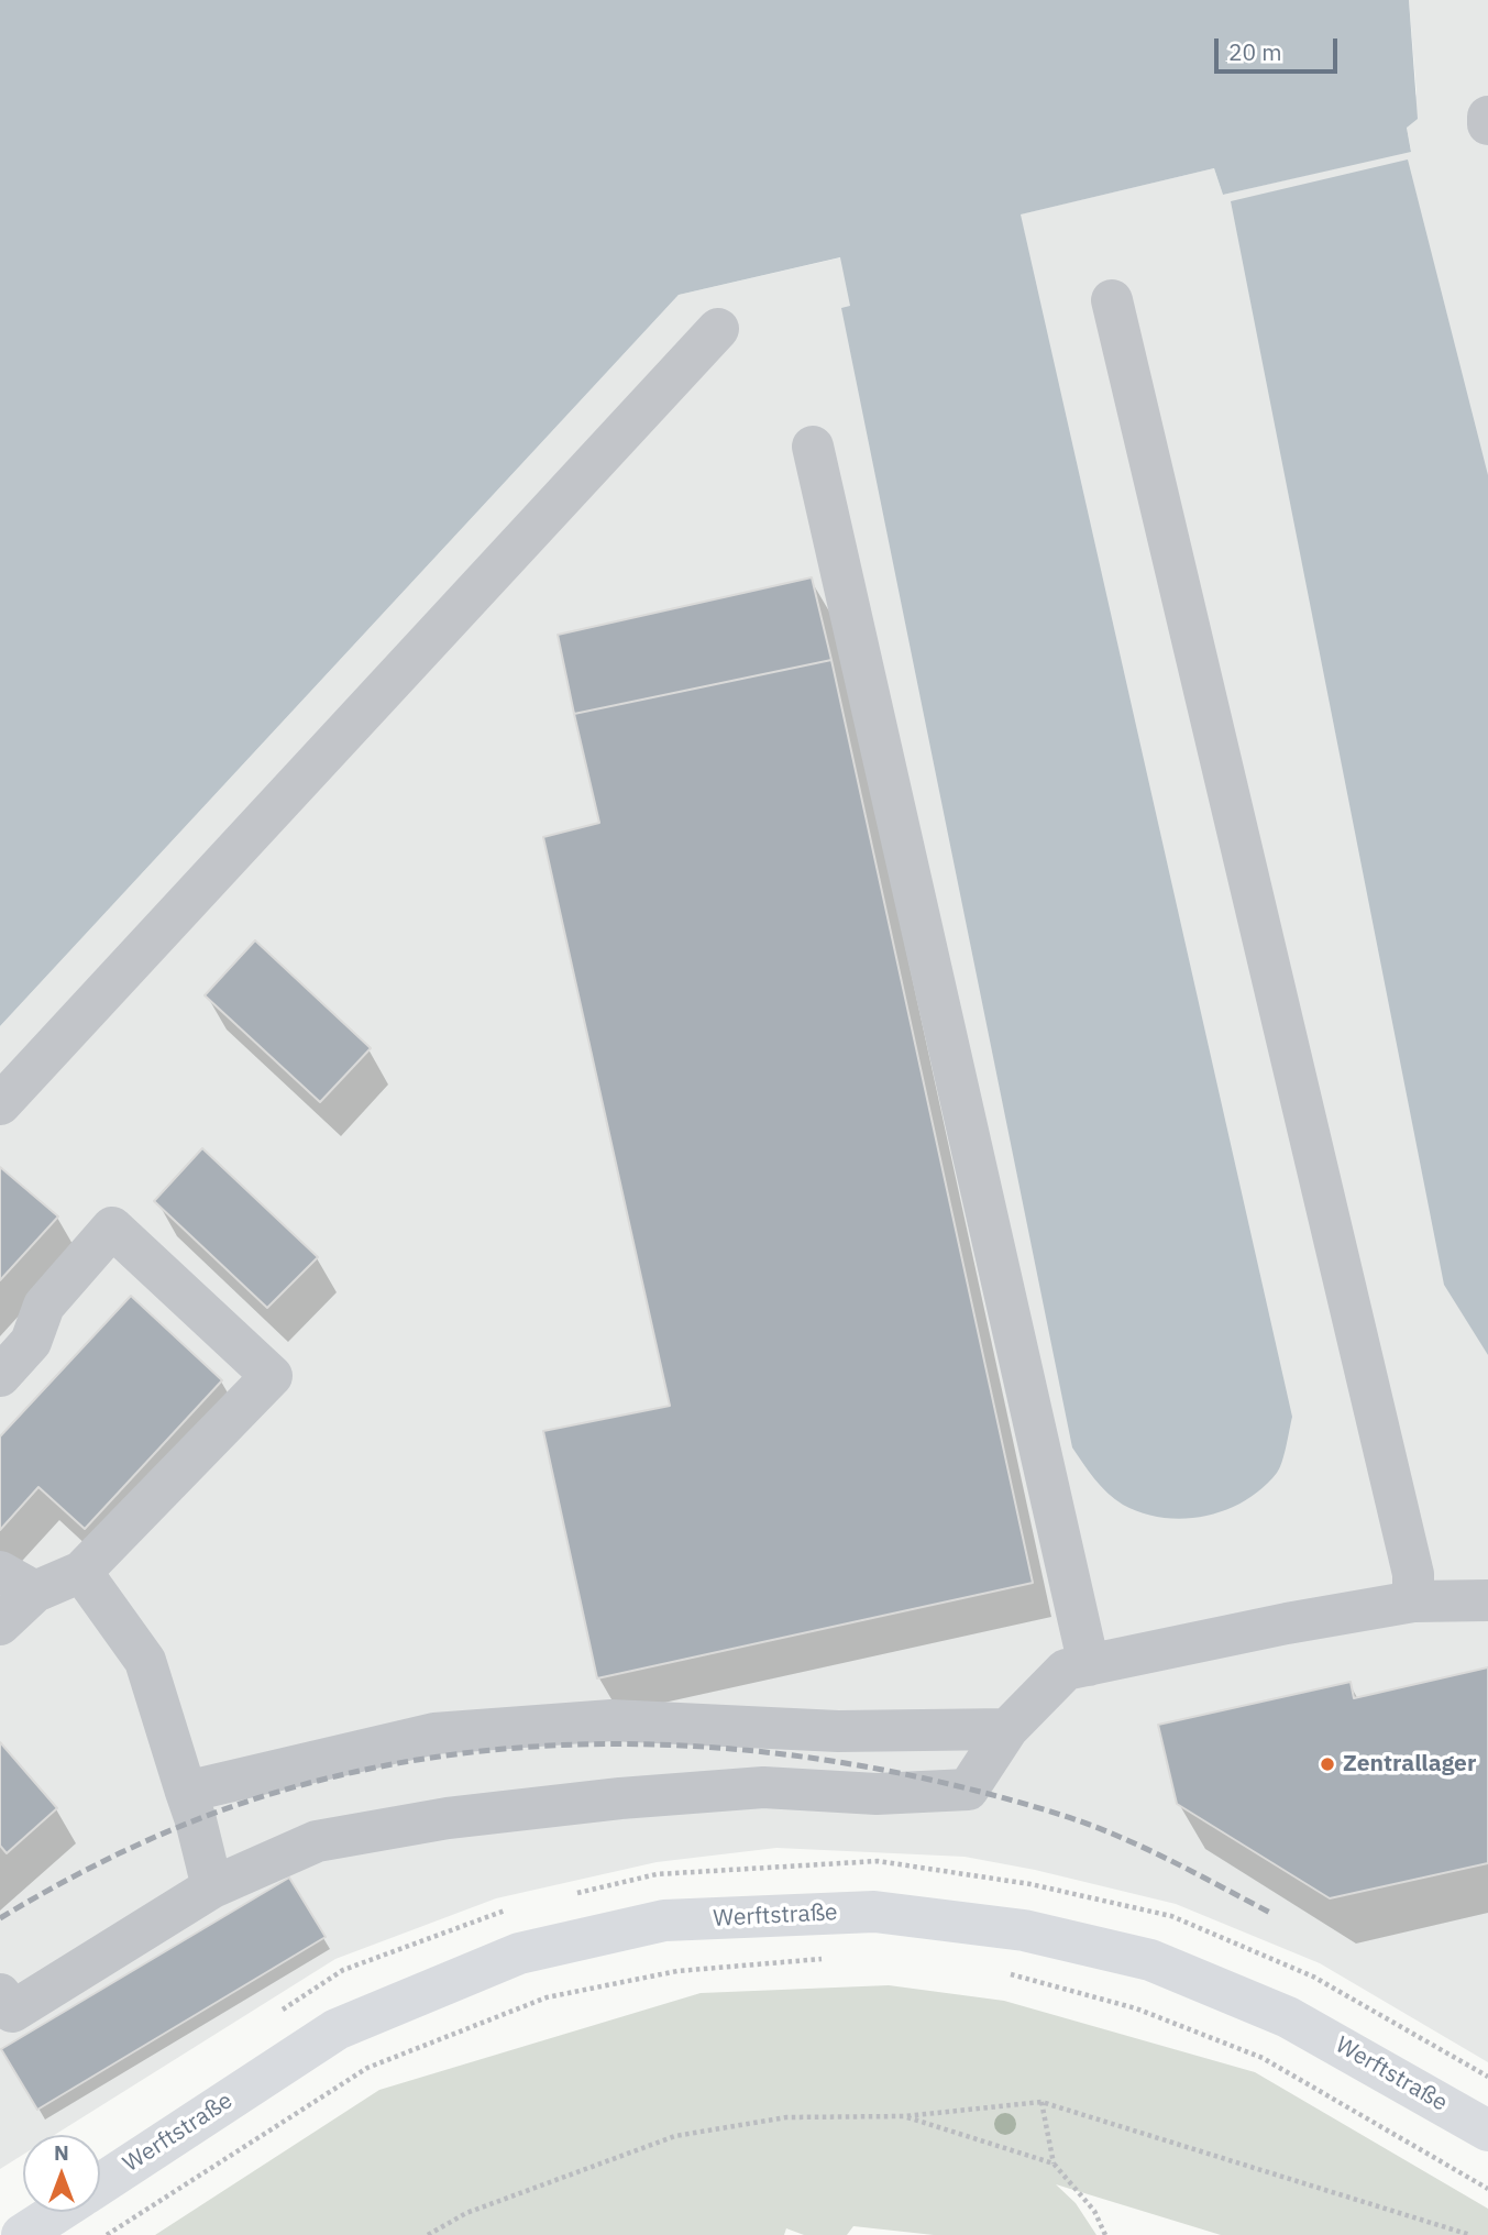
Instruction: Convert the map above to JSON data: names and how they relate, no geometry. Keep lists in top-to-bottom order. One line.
{"streets":{"main road":["Werftstraße"]},"places":["Zentrallager"],"scale_bar":"20 m","north":"top"}
